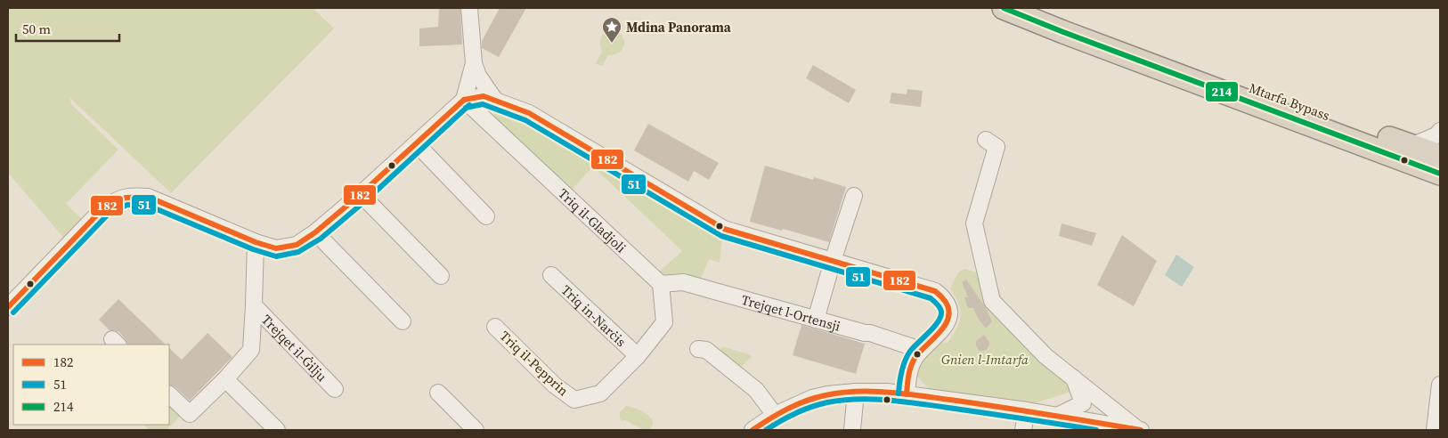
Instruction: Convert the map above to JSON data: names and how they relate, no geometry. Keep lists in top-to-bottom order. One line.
{"streets":{"highway":["Mtarfa Bypass"],"street":["Triq il-Gladjoli","Trejqet l-Ortensji","Triq in-Narċis","Trejqet il-Ġilju","Triq il-Pepprin"]},"crossings":[["Triq il-Gladjoli","Trejqet l-Ortensji"],["Triq in-Narċis","Triq il-Pepprin"]],"parks":["Gnien l-Imtarfa"],"places":{"place":["Mdina Panorama"]},"lines":["transit line 214","transit line 182","transit line 51"],"legend":["182","51","214"],"scale_bar":"50 m"}
